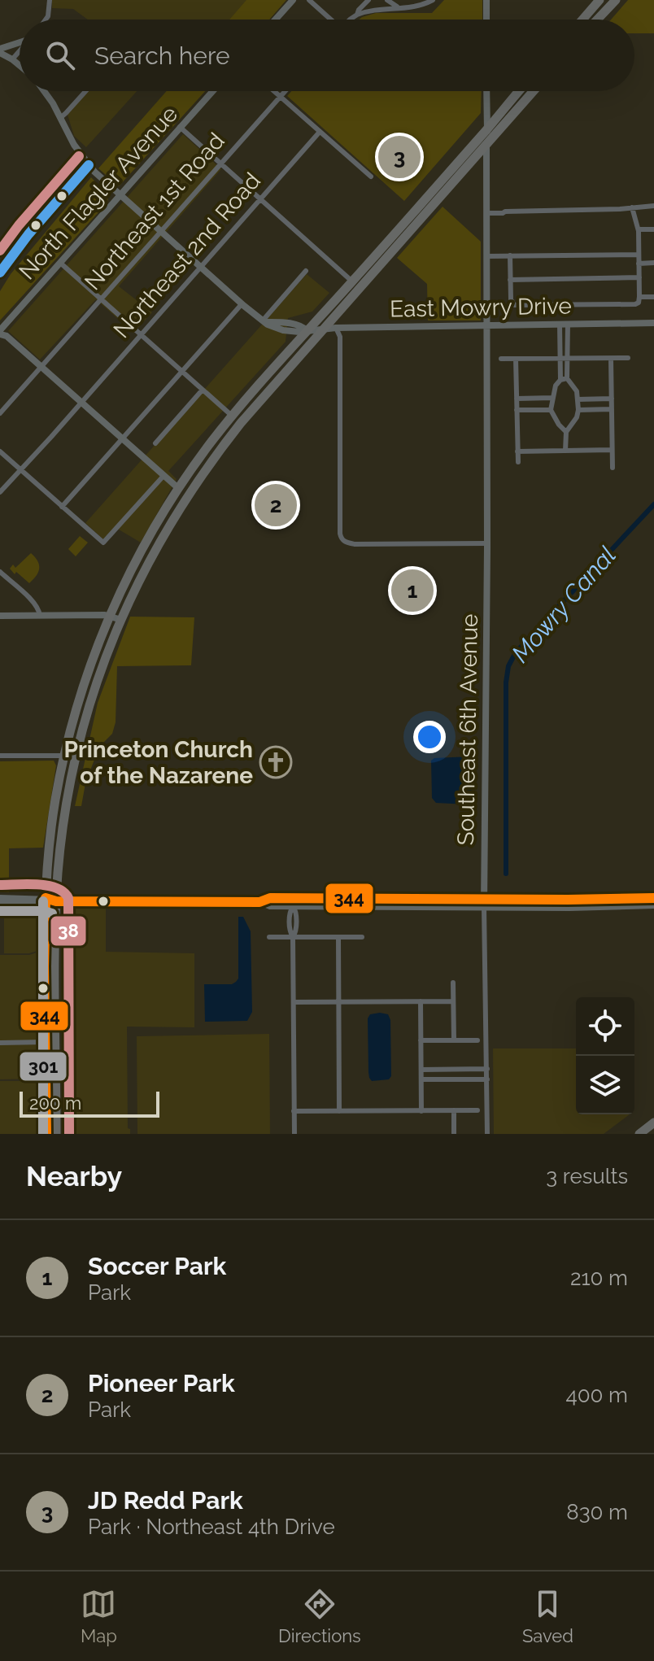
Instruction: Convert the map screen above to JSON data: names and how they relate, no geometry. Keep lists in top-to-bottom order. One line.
{"streets":{"street":["North Flagler Avenue","Northeast 1st Road","Northeast 2nd Road","East Mowry Drive","Southeast 6th Avenue"]},"crossings":[["East Mowry Drive","Southeast 6th Avenue"]],"water":["Mowry Canal"],"places":{"church":["Princeton Church of the Nazarene"]},"lines":["transit line 38","transit line 344","transit line 301"],"scale_bar":"200 m","page":{"search":"Search here","pins":["3","2","1"],"scale":"200 m","heading":["Nearby","3 results"],"list":[{"mark":"1","name":"Soccer Park","note":"Park","value":"210 m"},{"mark":"2","name":"Pioneer Park","note":"Park","value":"400 m"},{"mark":"3","name":"JD Redd Park","note":"Park · Northeast 4th Drive","value":"830 m"}],"nav":["Map","Directions","Saved"]}}
